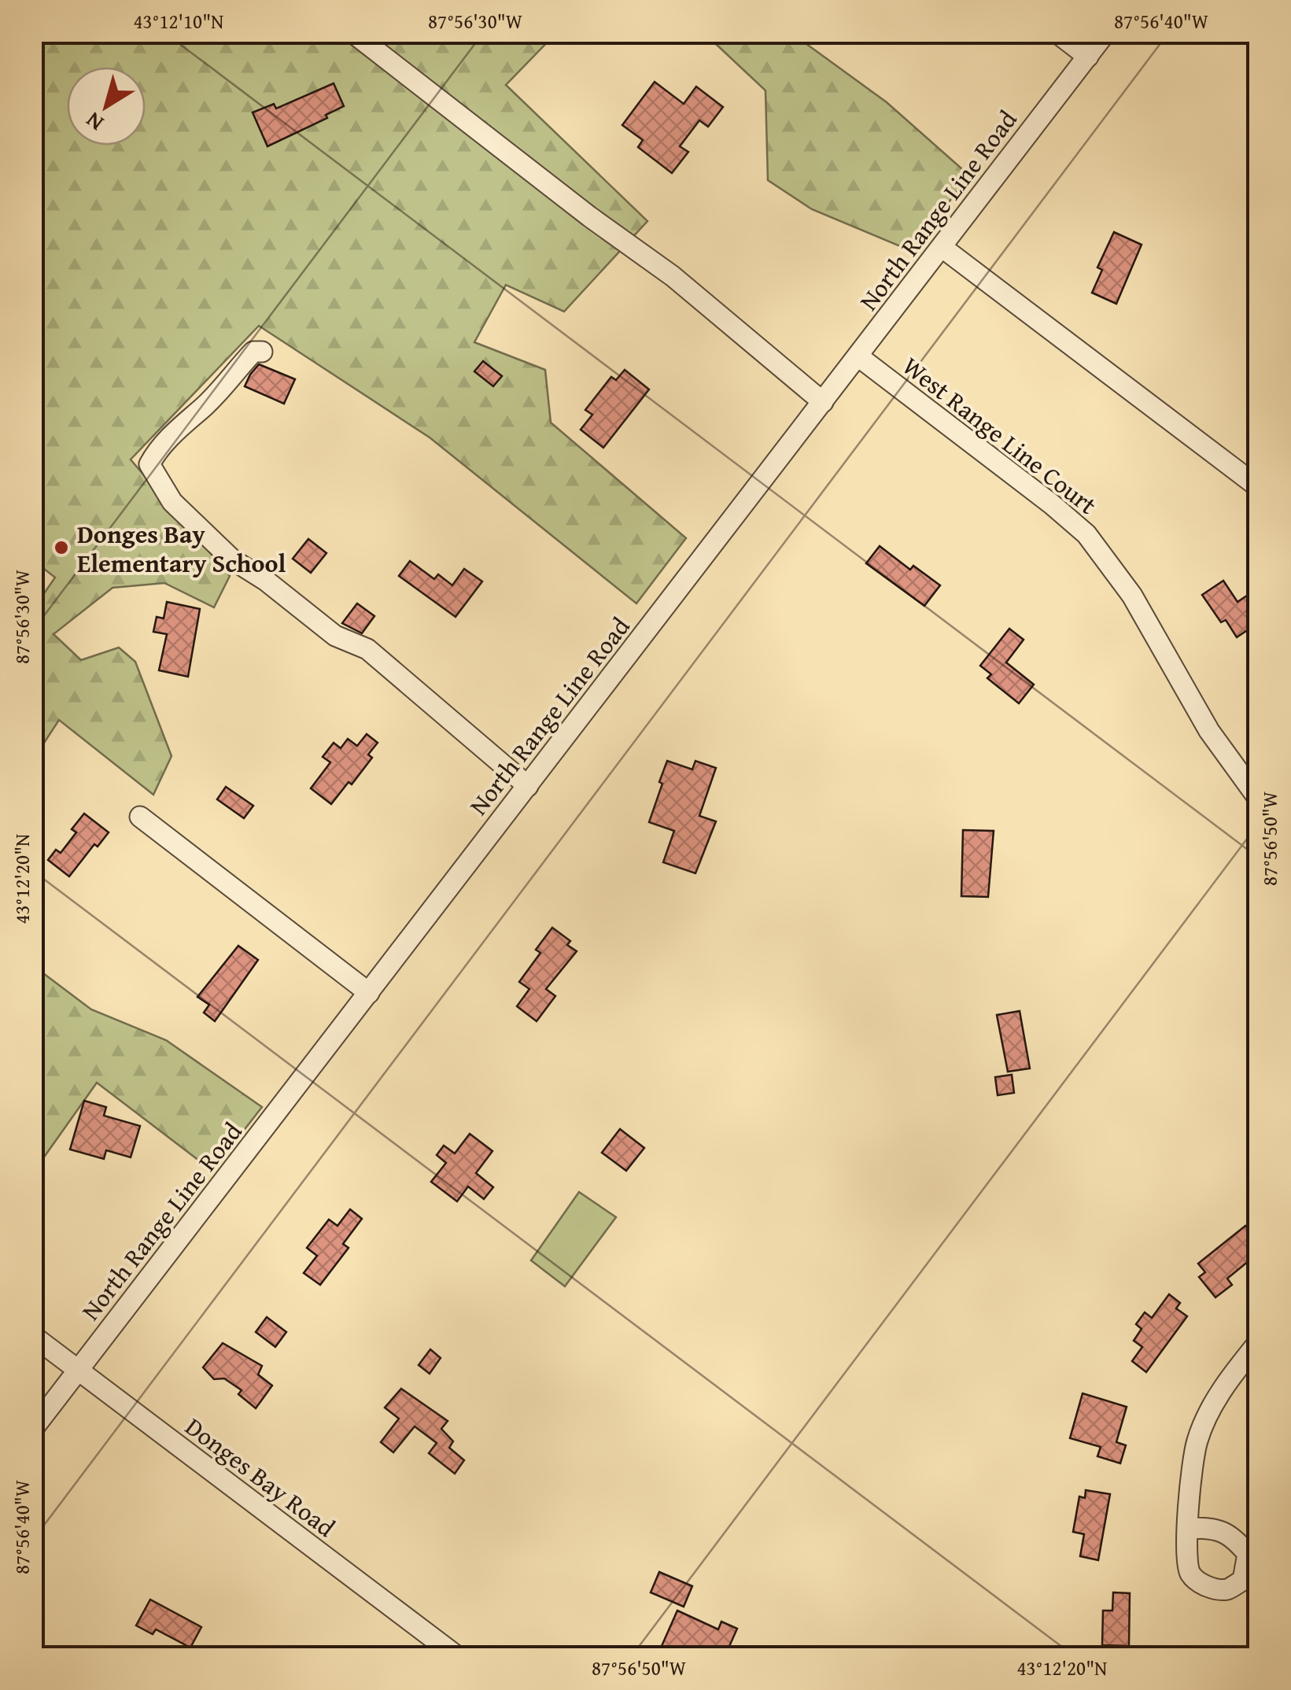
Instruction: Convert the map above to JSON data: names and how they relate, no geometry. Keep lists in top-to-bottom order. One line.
{"streets":{"street":["North Range Line Road","West Range Line Court","Donges Bay Road"]},"crossings":[["North Range Line Road","West Range Line Court"],["North Range Line Road","Donges Bay Road"]],"places":["Donges Bay Elementary School"],"north":"bottom left","coordinates":["43°12'10\"N","87°56'30\"W","87°56'40\"W","87°56'50\"W","43°12'20\"N"]}
